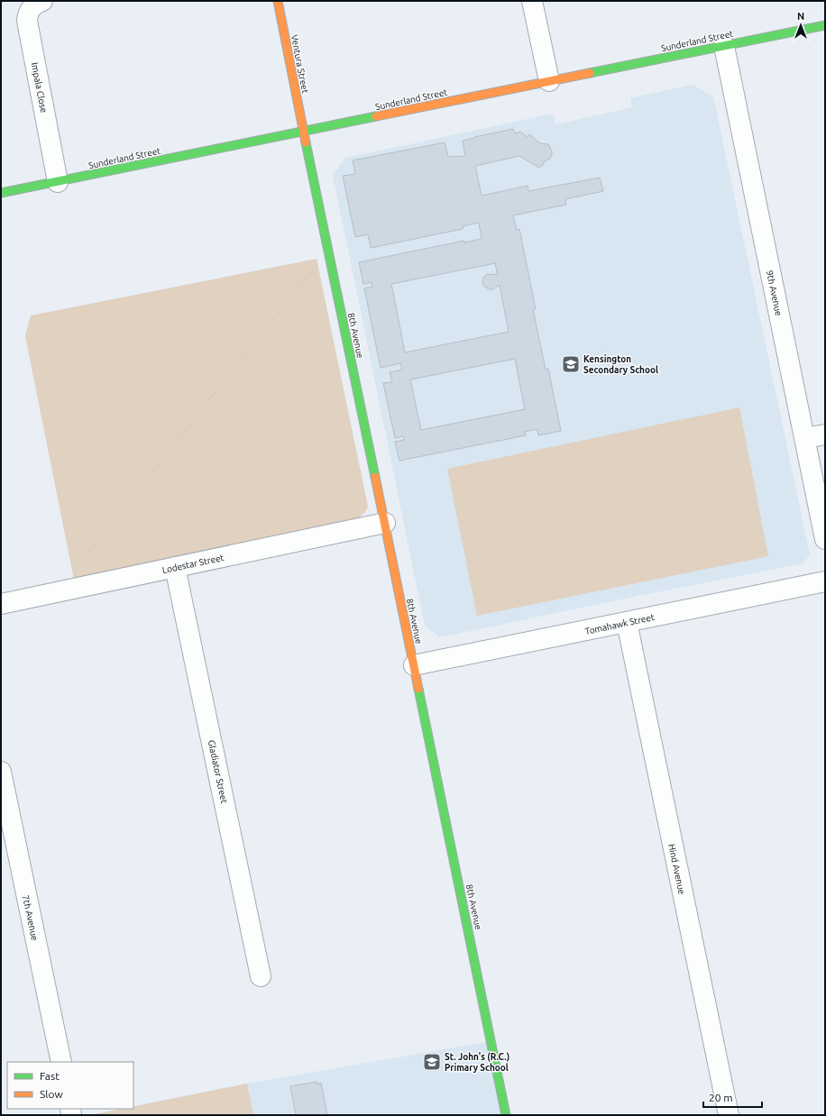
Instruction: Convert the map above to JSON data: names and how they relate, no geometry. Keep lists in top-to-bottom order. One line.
{"streets":{"street":["Sunderland Street","Ventura Street","Impala Close","9th Avenue","8th Avenue","Lodestar Street","Tomahawk Street","Gladiator Street","Hind Avenue","7th Avenue"]},"crossings":[["Sunderland Street","Ventura Street"],["Sunderland Street","Impala Close"],["Sunderland Street","9th Avenue"],["Sunderland Street","8th Avenue"],["Ventura Street","8th Avenue"],["8th Avenue","Lodestar Street"],["8th Avenue","Tomahawk Street"],["Lodestar Street","Gladiator Street"],["Tomahawk Street","Hind Avenue"]],"places":{"school or university":["Kensington Secondary School","St. John's (R.C.) Primary School"]},"legend":["Fast","Slow"],"scale_bar":"20 m","north":"top"}
